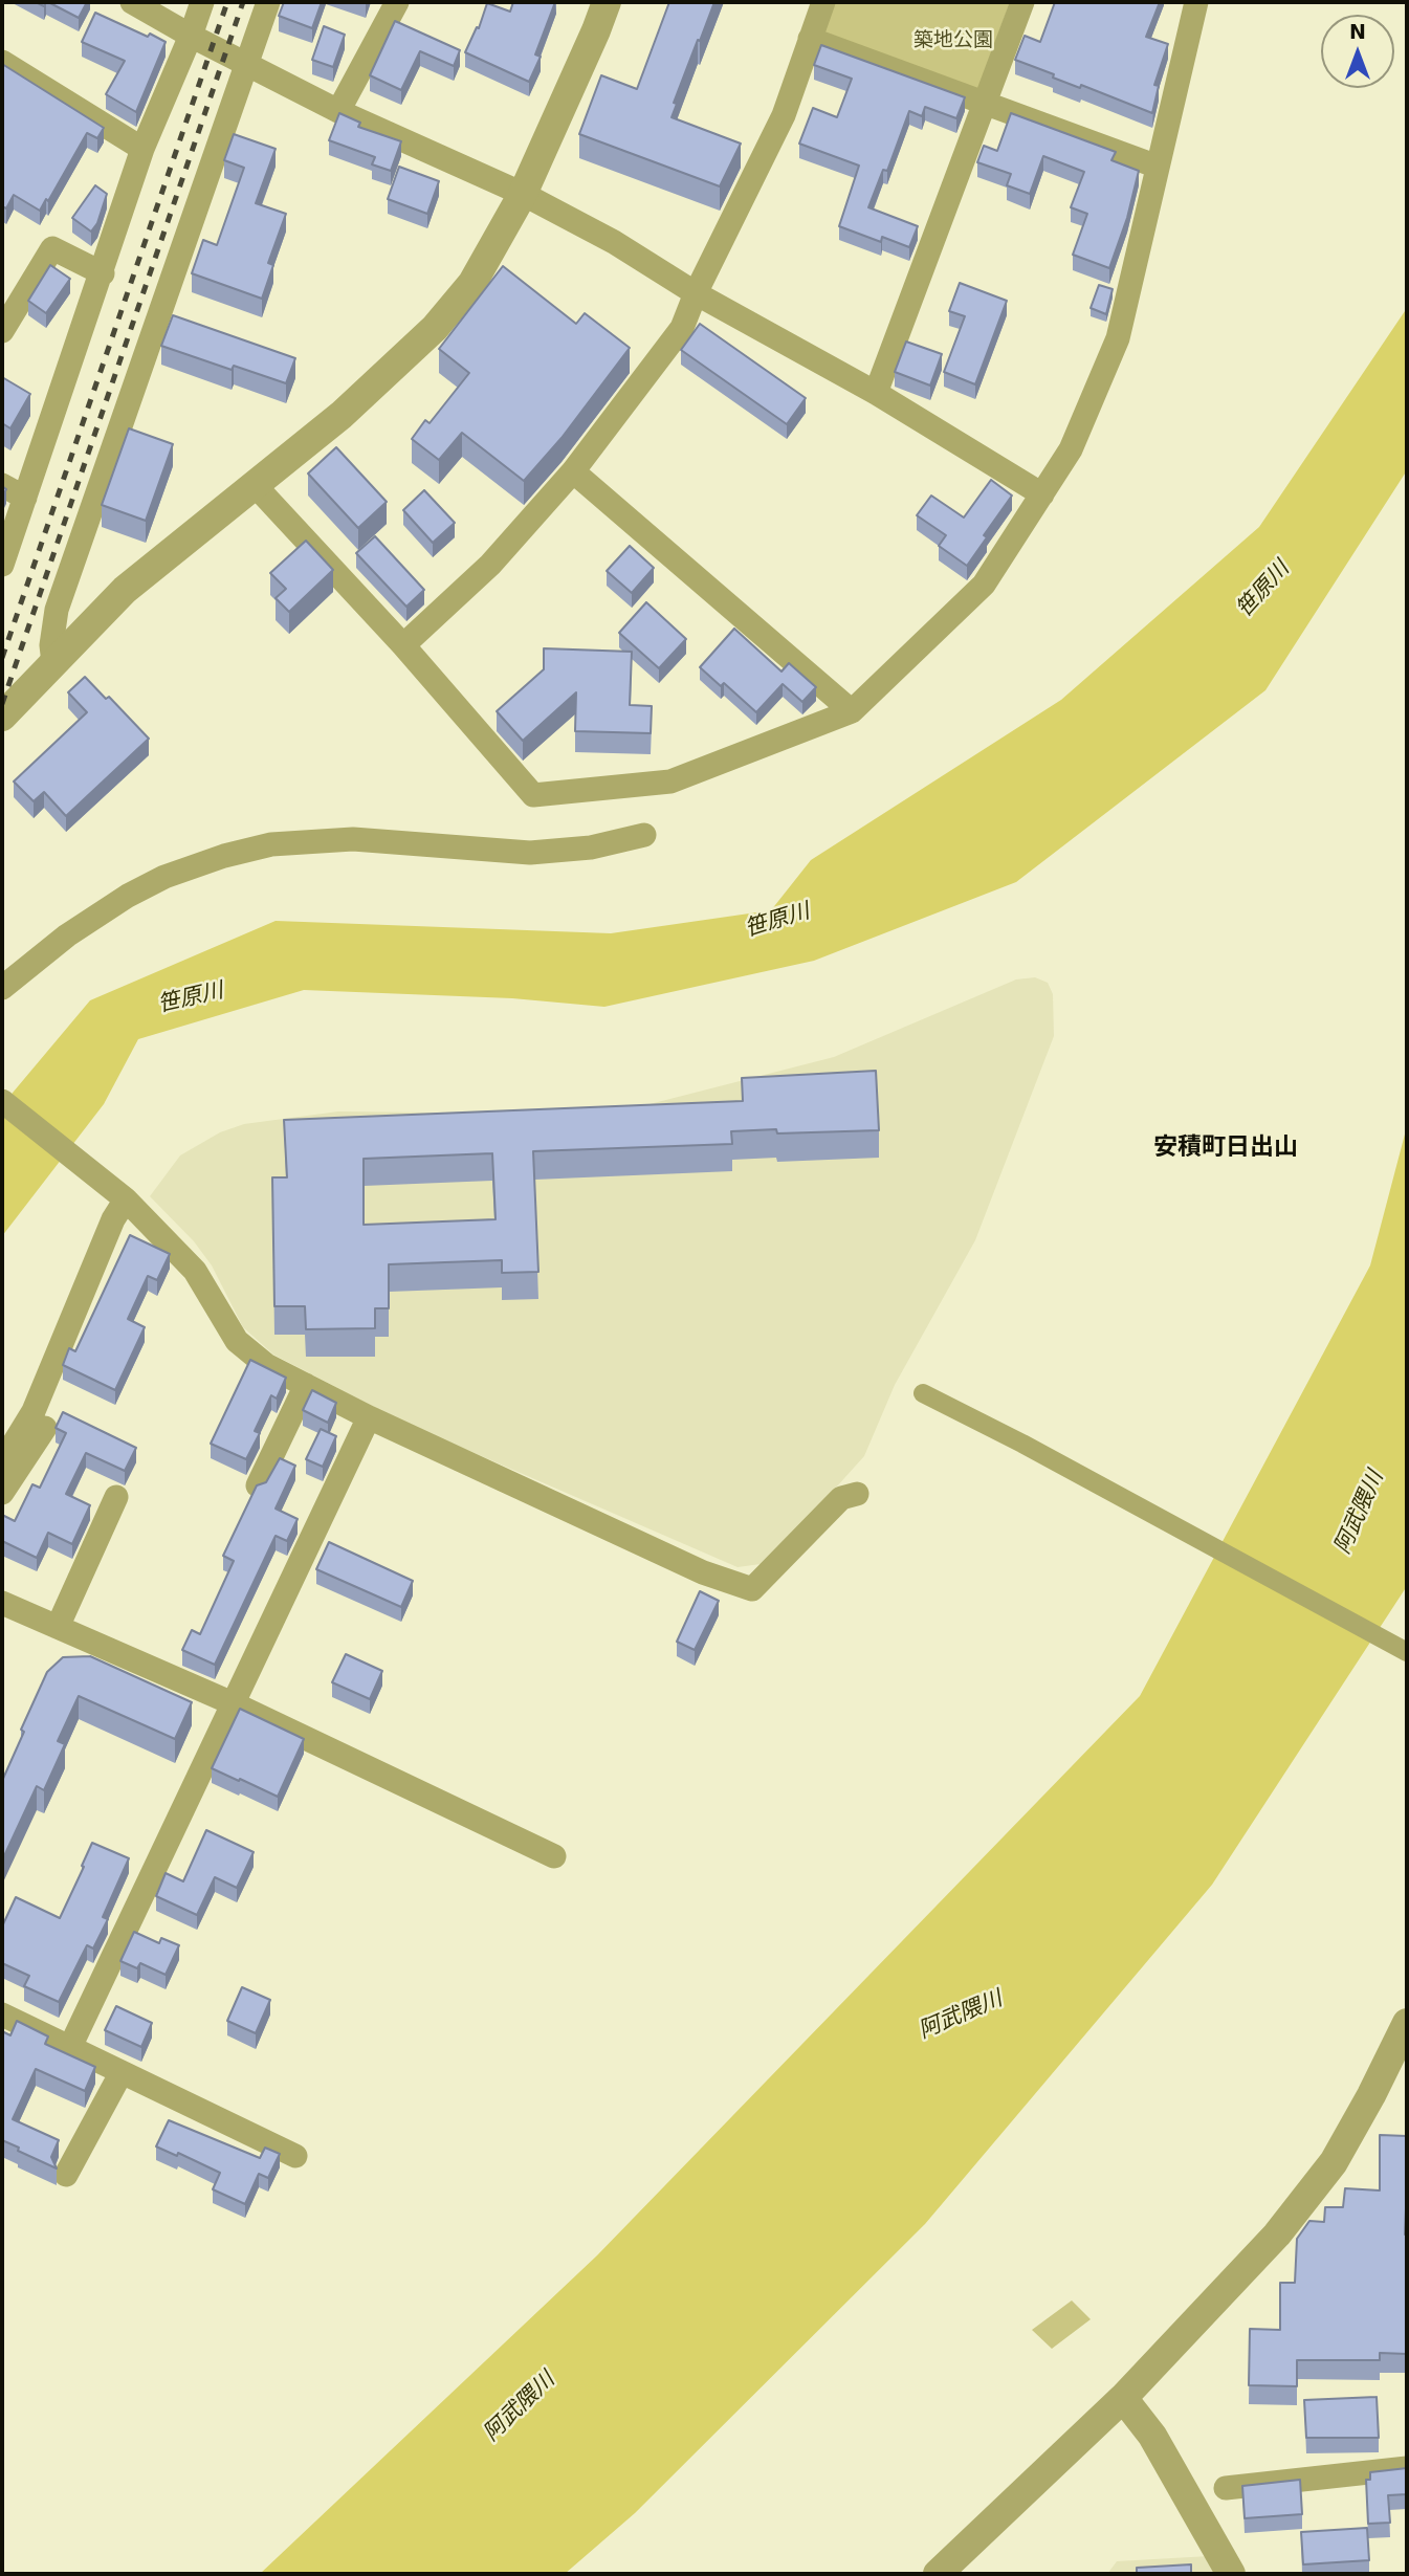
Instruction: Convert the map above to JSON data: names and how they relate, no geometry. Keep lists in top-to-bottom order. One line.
{"districts":["安積町日出山"],"water":["笹原川","阿武隈川"],"parks":["築地公園"],"north":"top"}
